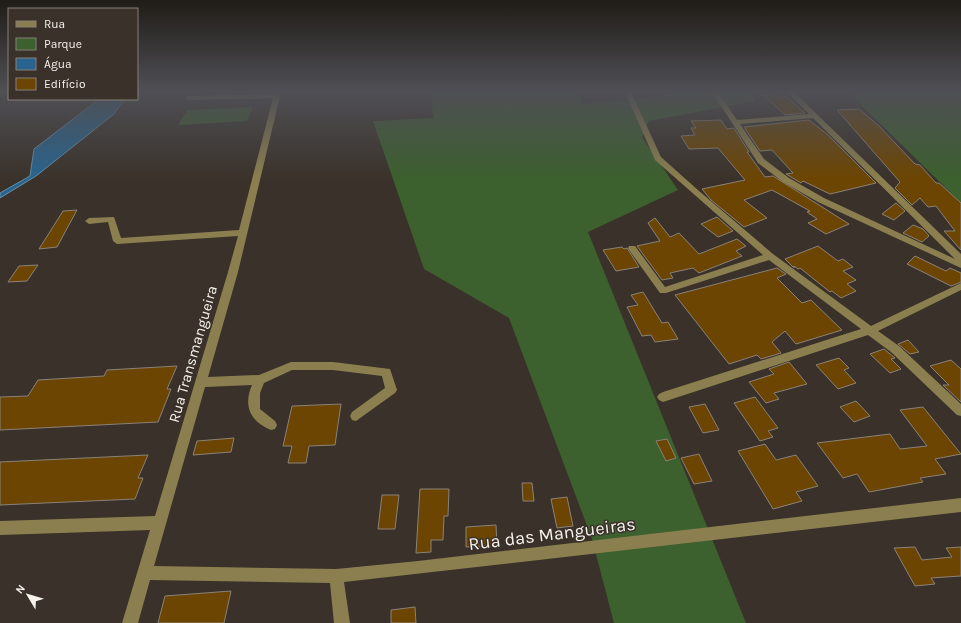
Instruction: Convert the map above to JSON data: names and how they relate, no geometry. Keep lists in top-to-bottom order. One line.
{"streets":{"street":["Rua Transmangueira","Rua das Mangueiras"]},"crossings":[["Rua Transmangueira","Rua das Mangueiras"]],"legend":["Rua","Parque","Água","Edifício"],"north":"top left"}
